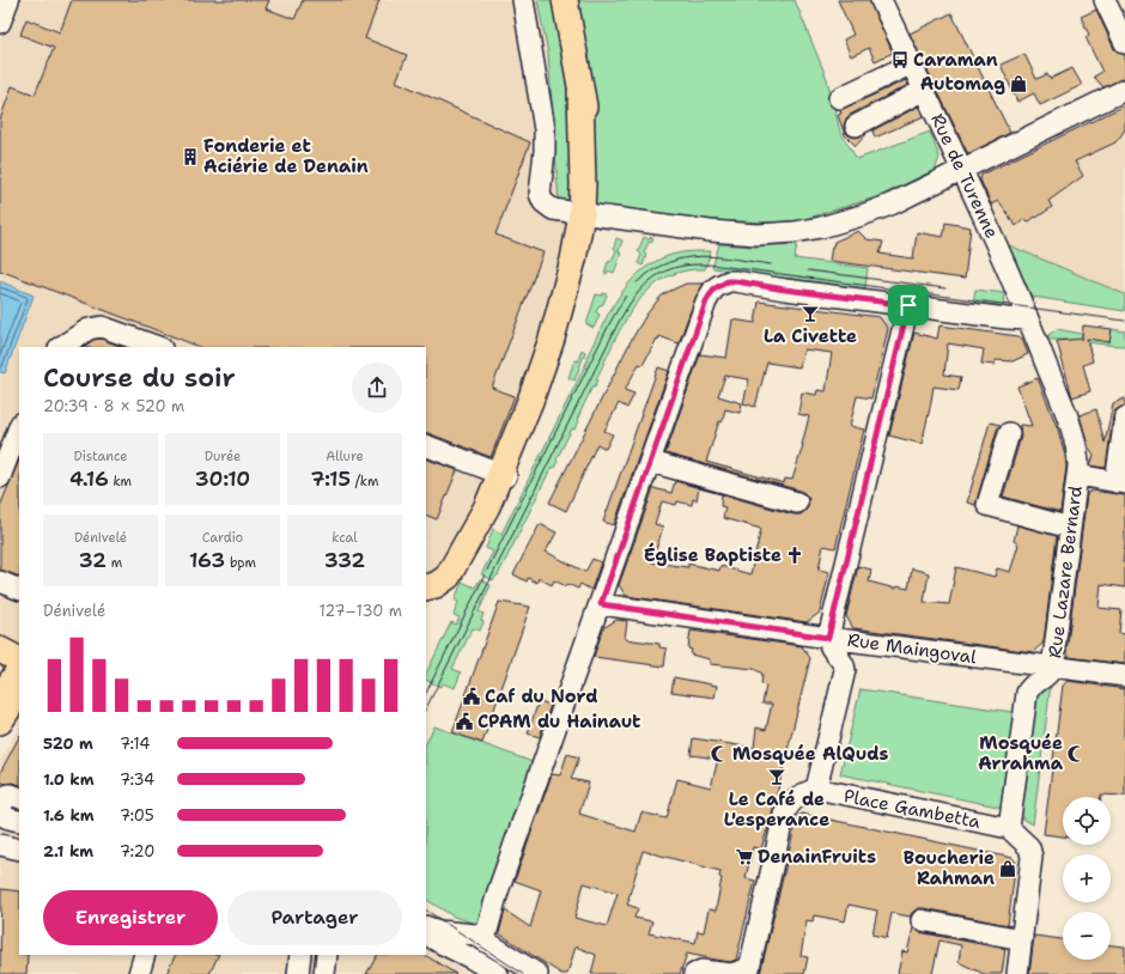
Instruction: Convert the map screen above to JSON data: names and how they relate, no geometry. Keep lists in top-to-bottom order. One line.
{"streets":{"street":["Rue de Turenne","Rue Lazare Bernard","Rue Maingoval","Place Gambetta"]},"crossings":[["Rue de Turenne","Rue Lazare Bernard"],["Rue Lazare Bernard","Rue Maingoval"],["Rue Lazare Bernard","Place Gambetta"]],"places":{"bus stop":["Caraman"],"shop":["Automag","Boucherie Rahman"],"building":["Fonderie et Aciérie de Denain"],"bar":["La Civette","Le Café de L'esperance"],"church":["Église Baptiste"],"public building":["Caf du Nord","CPAM du Hainaut"],"mosque":["Mosquée AlQuds","Mosquée Arrahma"],"supermarket":["DenainFruits"]},"page":{"heading":["Course du soir","20:39 · 8 × 520 m"],"stats":[["Distance","4.16 km"],["Durée","30:10"],["Allure","7:15 /km"],["Dénivelé","32 m"],["Cardio","163 bpm"],["kcal","332"]],"chart":["Dénivelé","127–130 m"],"list":[{"name":"520 m","note":"7:14"},{"name":"1.0 km","note":"7:34"},{"name":"1.6 km","note":"7:05"},{"name":"2.1 km","note":"7:20"}],"map_buttons":["+","−"],"buttons":["Enregistrer","Partager"]}}
